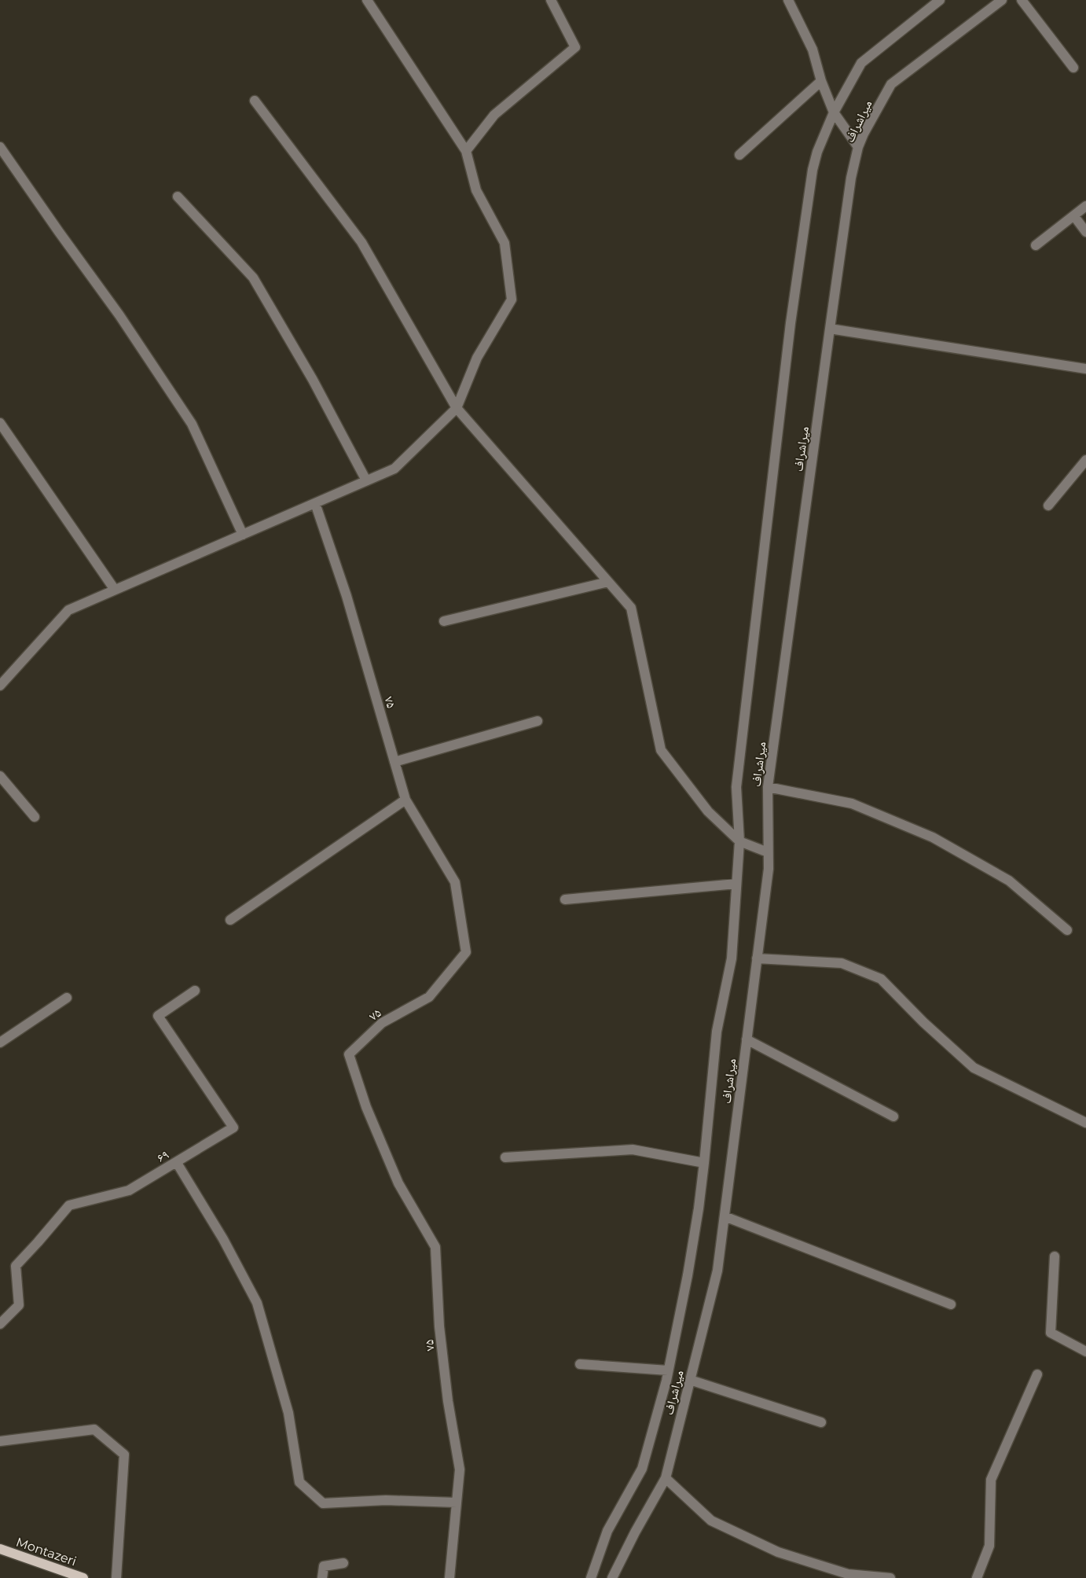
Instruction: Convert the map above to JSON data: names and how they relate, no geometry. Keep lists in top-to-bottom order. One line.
{"streets":{"main road":["Montazeri"],"street":["میراشراف","۷۵","۶۹"]}}
